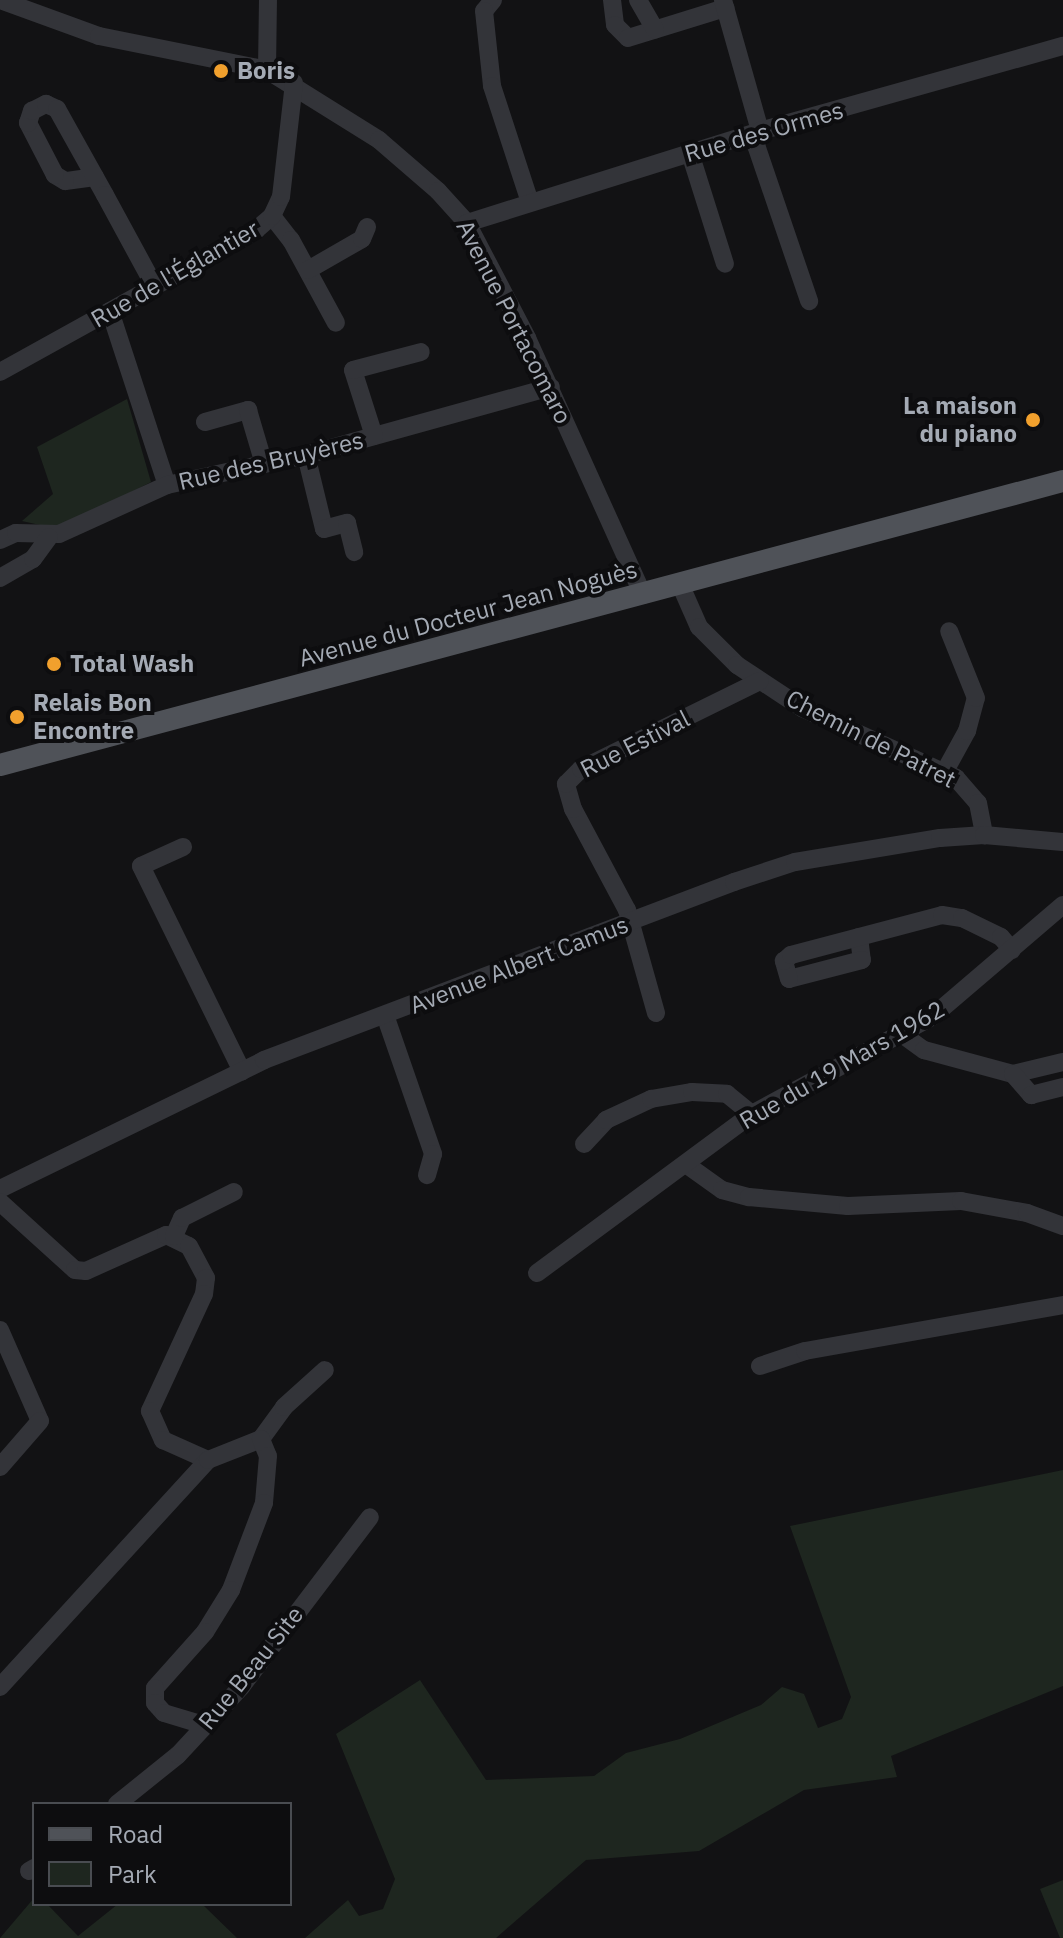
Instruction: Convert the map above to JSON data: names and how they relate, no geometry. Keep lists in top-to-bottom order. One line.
{"streets":{"main road":["Avenue du Docteur Jean Noguès"],"street":["Rue des Ormes","Rue de l'Églantier","Avenue Portacomaro","Rue des Bruyères","Chemin de Patret","Rue Estival","Avenue Albert Camus","Rue du 19 Mars 1962","Rue Beau Site"]},"crossings":[["Rue des Ormes","Avenue Portacomaro"],["Rue de l'Églantier","Avenue Portacomaro"],["Rue de l'Églantier","Rue des Bruyères"],["Avenue Portacomaro","Rue des Bruyères"],["Avenue Portacomaro","Avenue du Docteur Jean Noguès"],["Avenue du Docteur Jean Noguès","Chemin de Patret"],["Chemin de Patret","Rue Estival"],["Chemin de Patret","Avenue Albert Camus"],["Rue Estival","Avenue Albert Camus"]],"places":["Boris","La maison du piano","Total Wash","Relais Bon Encontre"],"legend":["Road","Park"]}
